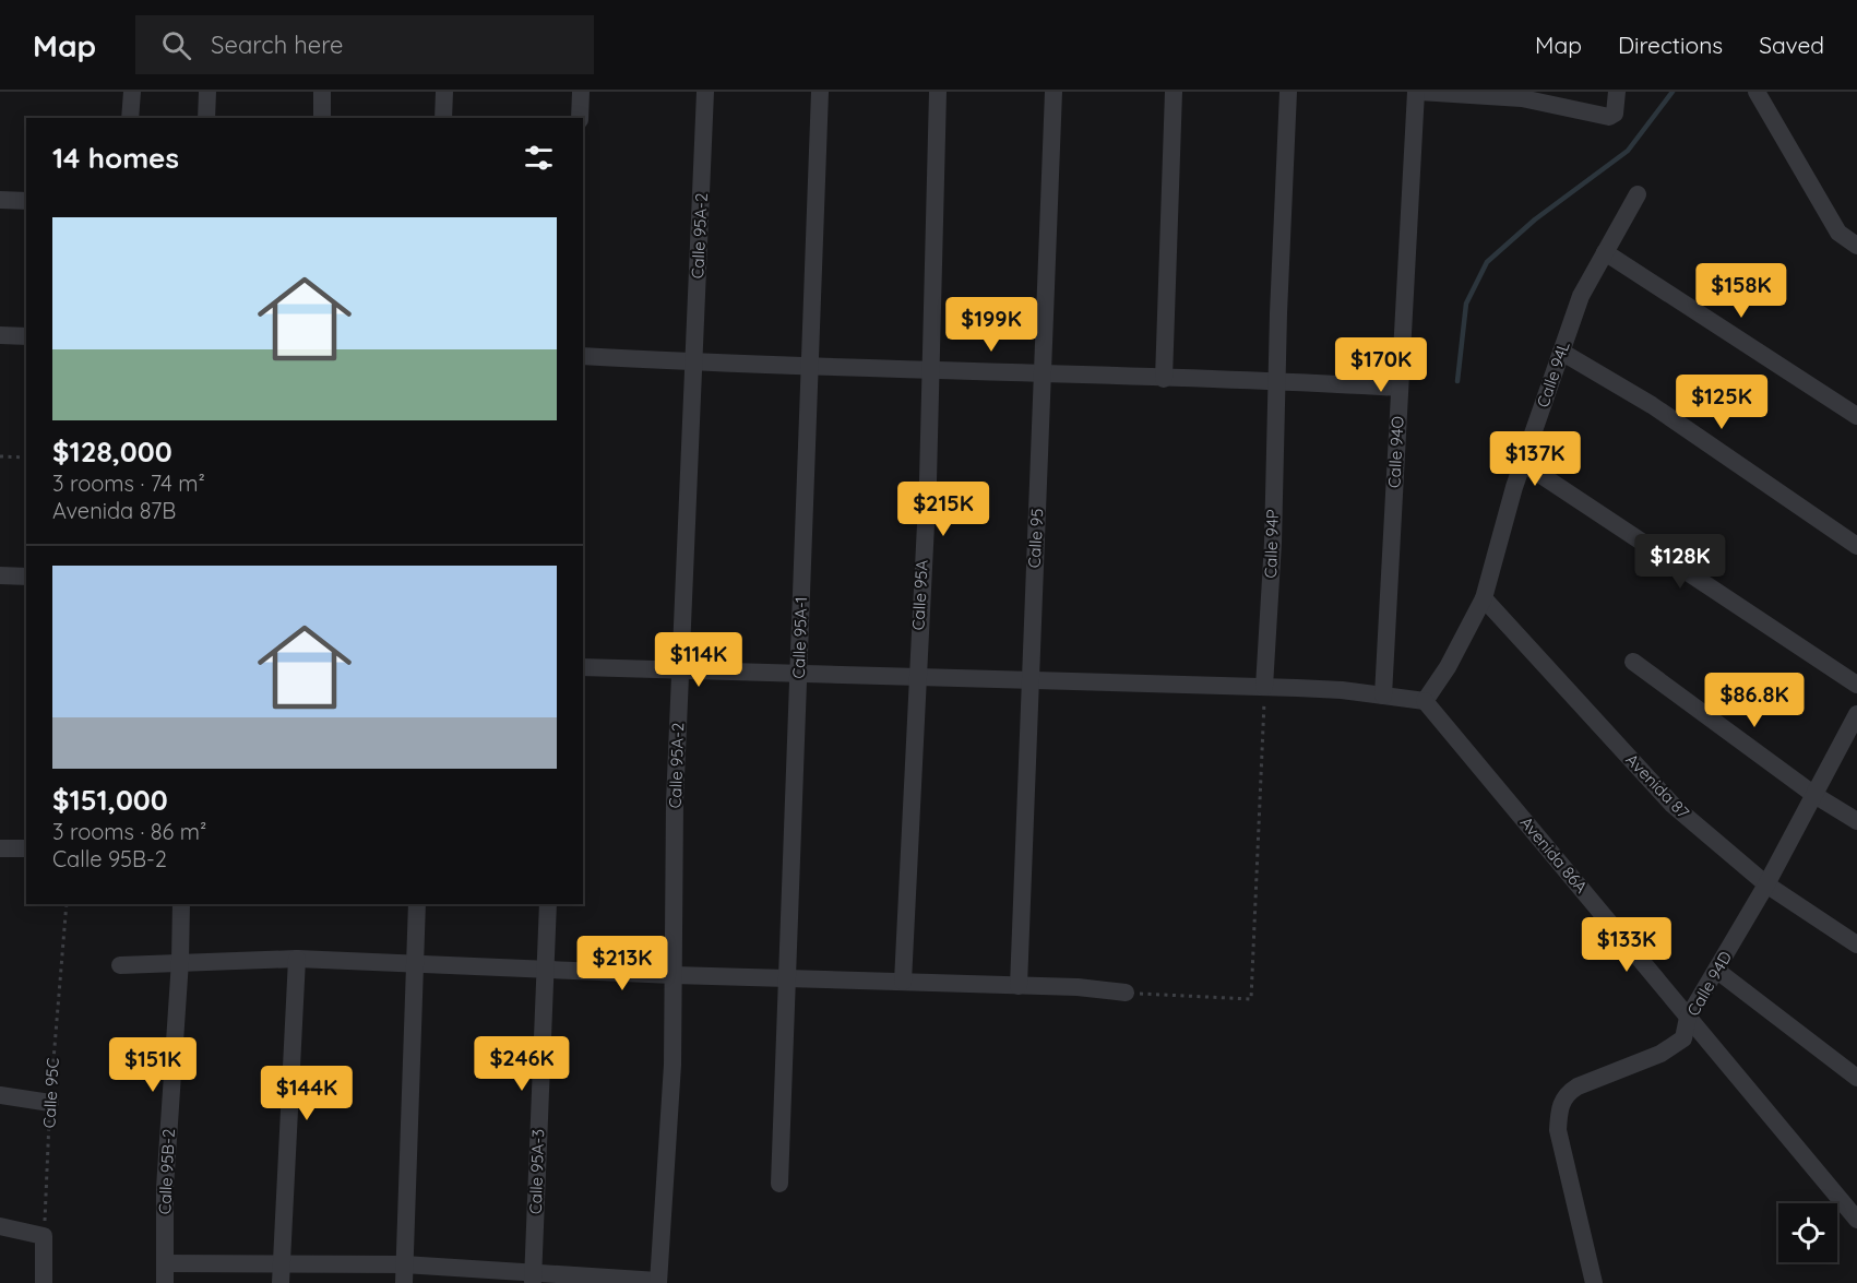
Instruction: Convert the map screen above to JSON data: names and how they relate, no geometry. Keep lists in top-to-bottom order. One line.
{"streets":{"street":["Calle 95A-2","Calle 94L","Calle 94O","Calle 95","Calle 94P","Calle 95A","Calle 95A-1","Avenida 87","Avenida 86A","Calle 94D","Calle 95B-2","Calle 95A-3"],"path":["Calle 95C"]},"crossings":[["Calle 94L","Avenida 87"],["Calle 94L","Avenida 86A"],["Avenida 87","Calle 94D"],["Avenida 86A","Calle 94D"]],"page":{"header":"Map","search":"Search here","nav":["Map","Directions","Saved"],"heading":"14 homes","list":[{"name":"$128,000","note":"3 rooms · 74 m² · Avenida 87B"},{"name":"$151,000","note":"3 rooms · 86 m² · Calle 95B-2"}],"price":["$158K","$199K","$170K","$125K","$137K","$215K","$128K","$114K","$86.8K","$133K","$213K","$246K","$151K","$144K"]}}
